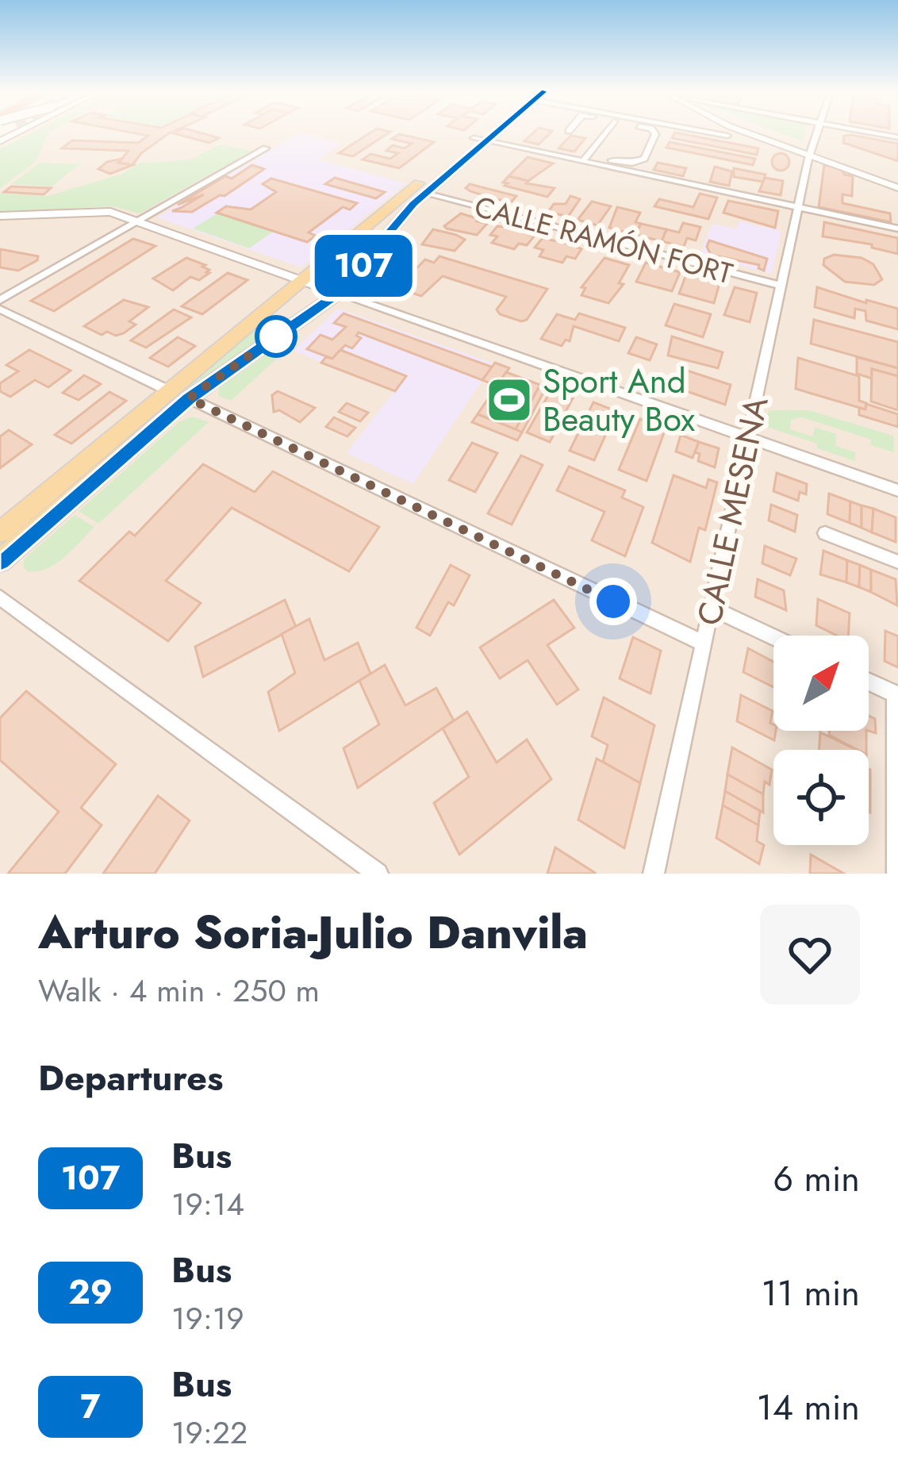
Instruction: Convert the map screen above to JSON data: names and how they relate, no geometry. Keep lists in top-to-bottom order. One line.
{"streets":{"street":["CALLE RAMÓN FORT","CALLE MESENA"]},"crossings":[["CALLE RAMÓN FORT","CALLE MESENA"]],"places":{"sports":["Sport And Beauty Box"]},"lines":["bus line 107"],"north":"top right","page":{"on_map":"107","heading":[["Arturo Soria-Julio Danvila","Walk · 4 min · 250 m"],"Departures"],"list":[{"mark":"107","name":"Bus","note":"19:14","value":"6 min"},{"mark":"29","name":"Bus","note":"19:19","value":"11 min"},{"mark":"7","name":"Bus","note":"19:22","value":"14 min"}]}}
